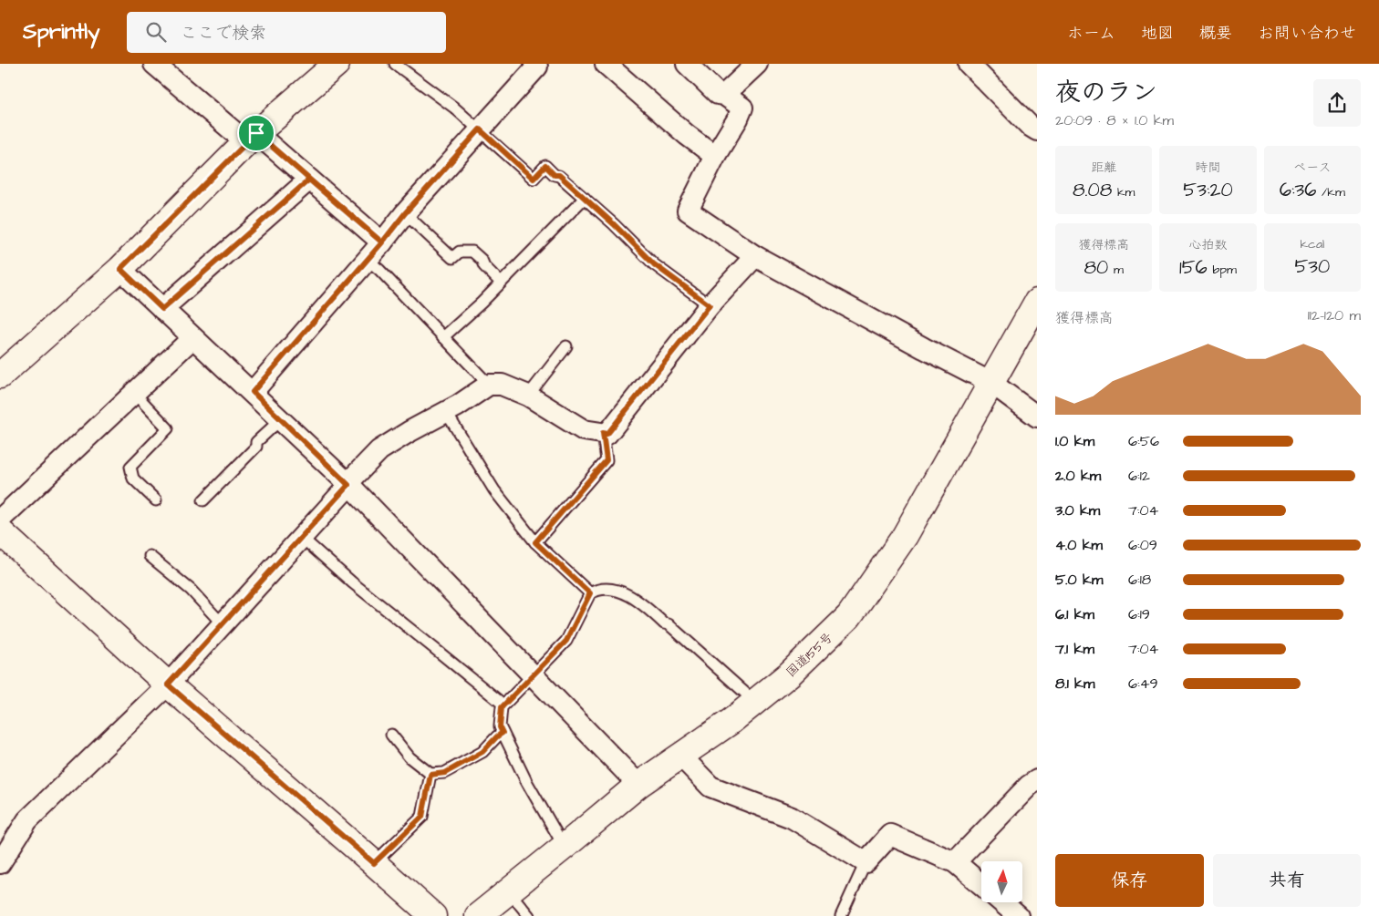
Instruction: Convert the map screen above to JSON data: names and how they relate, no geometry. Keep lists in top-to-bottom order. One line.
{"streets":{"main road":["国道155号"]},"north":"top","page":{"header":"Sprintly","search":"ここで検索","nav":["ホーム","地図","概要","お問い合わせ"],"heading":["夜のラン","20:09 · 8 × 1.0 km"],"stats":[["距離","8.08 km"],["時間","53:20"],["ペース","6:36 /km"],["獲得標高","80 m"],["心拍数","156 bpm"],["kcal","530"]],"chart":["獲得標高","112–120 m"],"list":[{"name":"1.0 km","note":"6:56"},{"name":"2.0 km","note":"6:12"},{"name":"3.0 km","note":"7:04"},{"name":"4.0 km","note":"6:09"},{"name":"5.0 km","note":"6:18"},{"name":"6.1 km","note":"6:19"},{"name":"7.1 km","note":"7:04"},{"name":"8.1 km","note":"6:49"}],"buttons":["保存","共有"]}}
